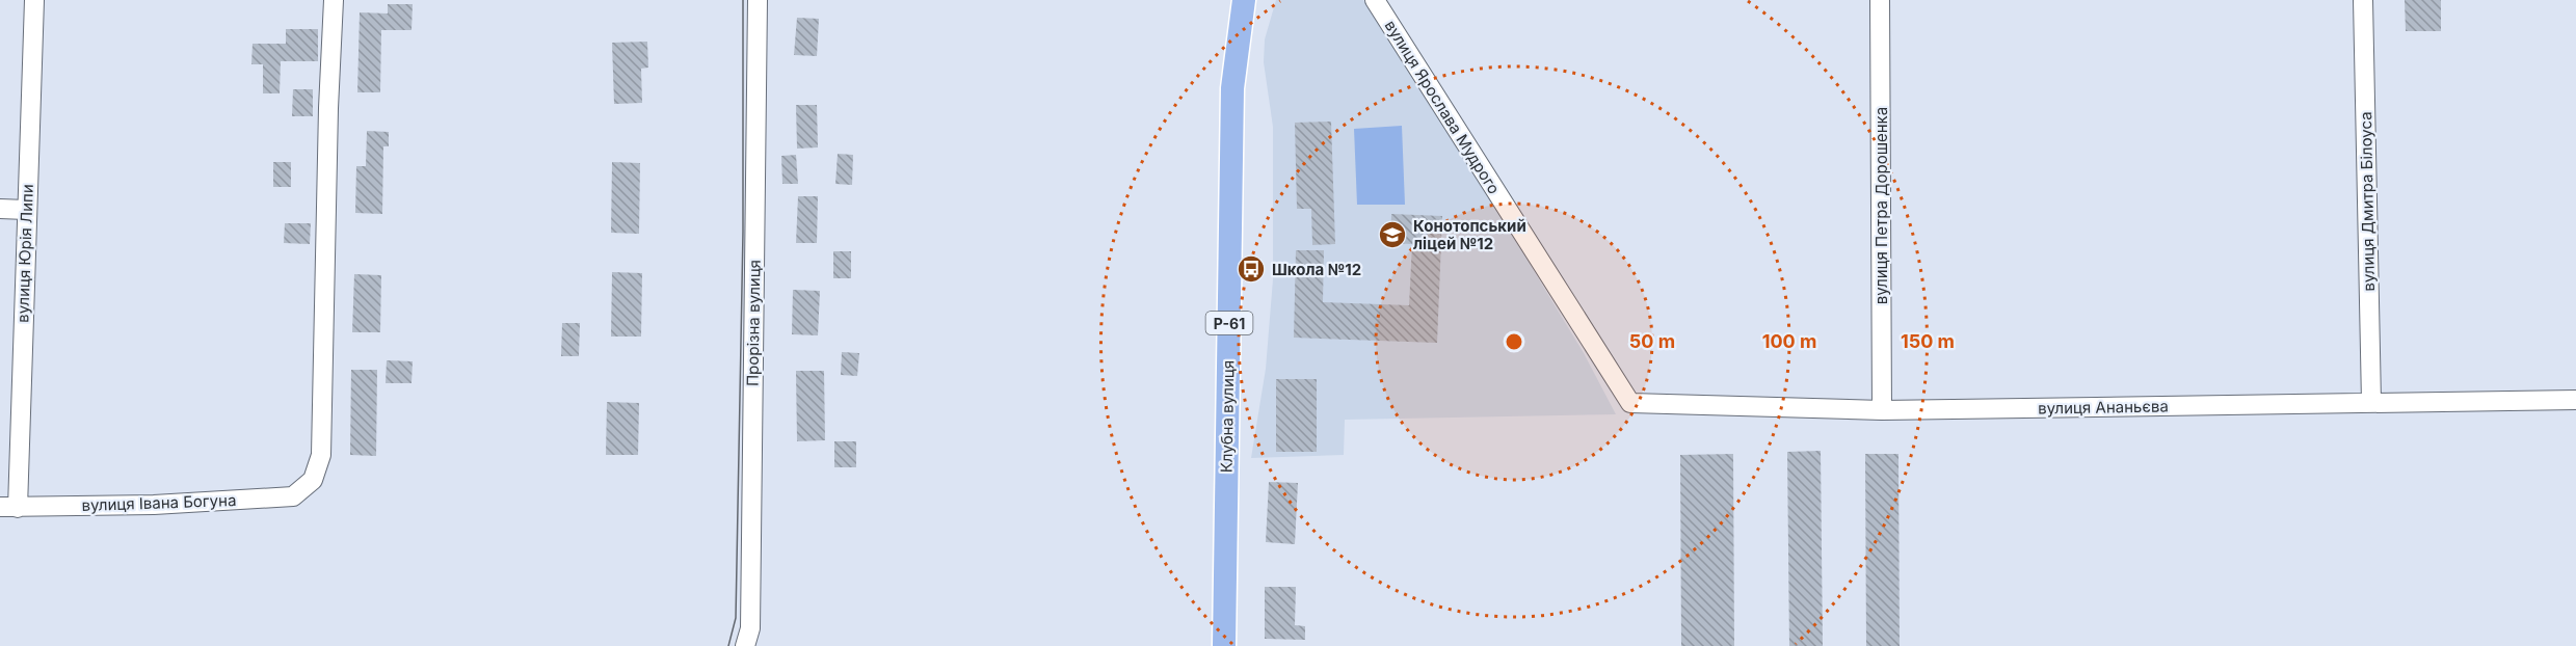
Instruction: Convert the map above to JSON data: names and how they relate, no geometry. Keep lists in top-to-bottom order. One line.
{"streets":{"main road":["Р-61","Клубна вулиця"],"street":["вулиця Ярослава Мудрого","вулиця Дмитра Білоуса","вулиця Петра Дорошенка","вулиця Юрія Липи","Прорізна вулиця","вулиця Ананьєва","вулиця Івана Богуна"]},"crossings":[["вулиця Ярослава Мудрого","вулиця Ананьєва"],["вулиця Дмитра Білоуса","вулиця Ананьєва"],["вулиця Петра Дорошенка","вулиця Ананьєва"],["вулиця Юрія Липи","вулиця Івана Богуна"]],"places":{"school or university":["Конотопський ліцей №12"],"bus stop":["Школа №12"]},"rings":["50 m","100 m","150 m"]}
